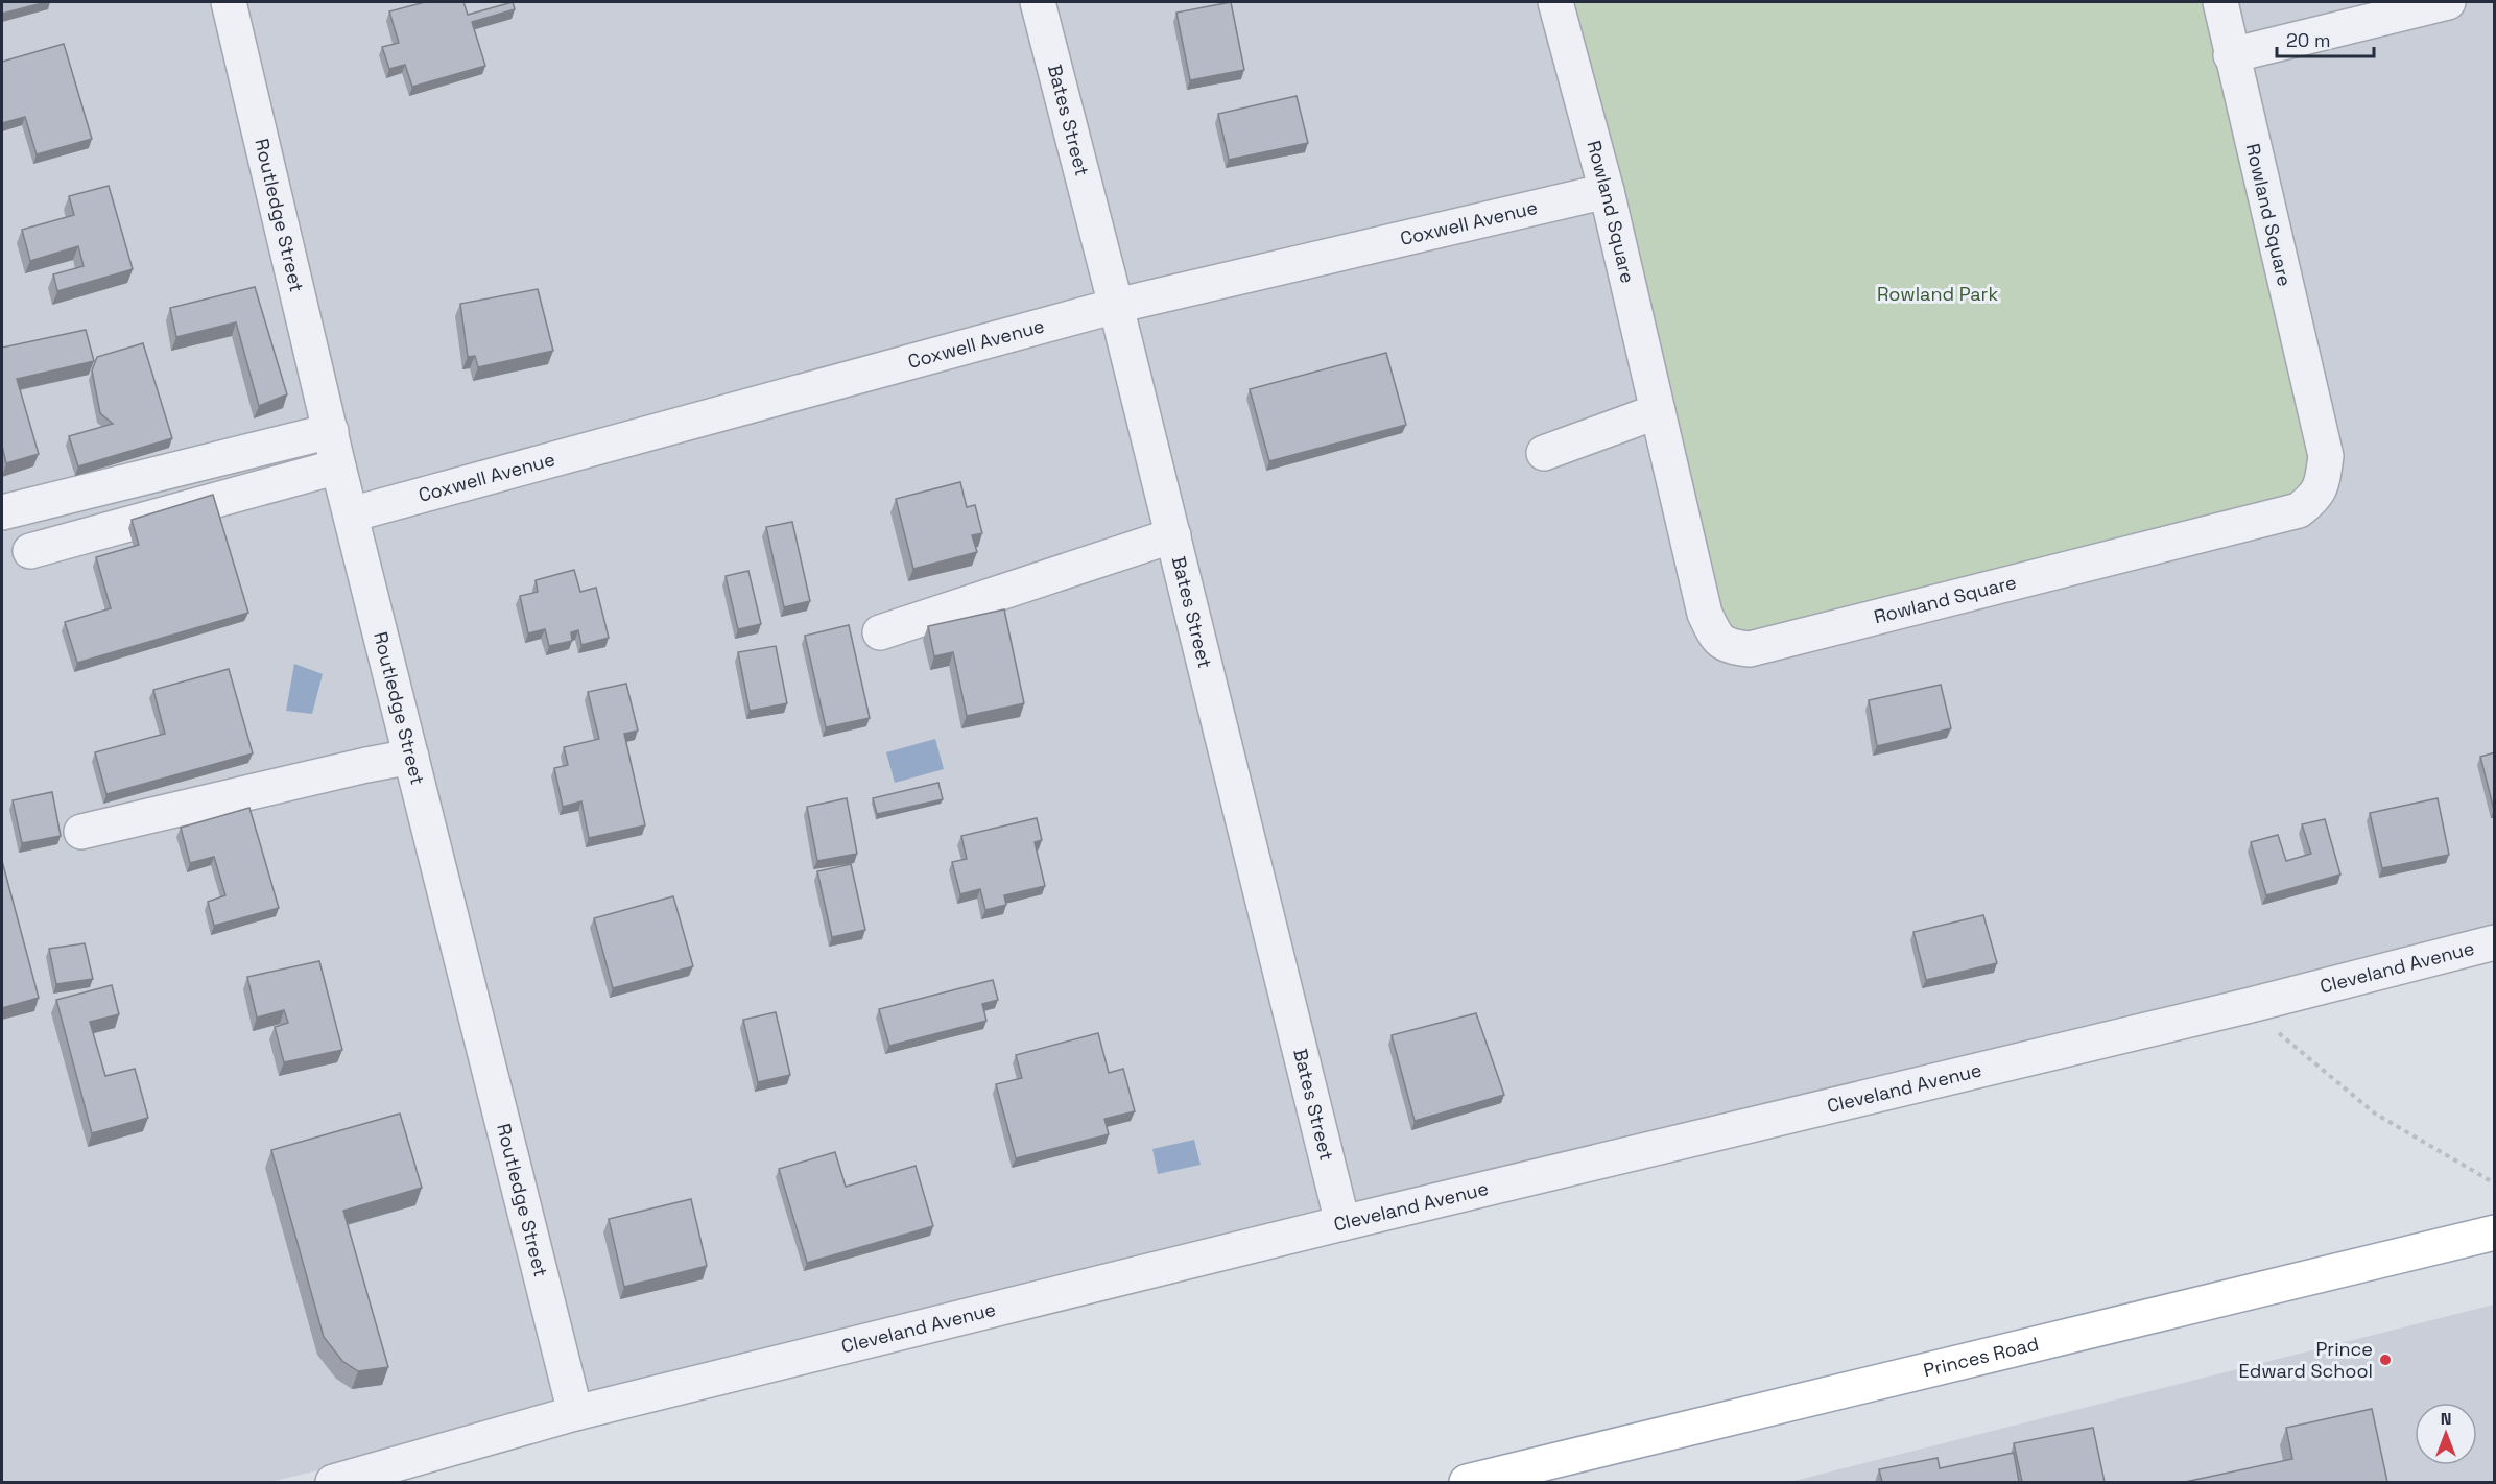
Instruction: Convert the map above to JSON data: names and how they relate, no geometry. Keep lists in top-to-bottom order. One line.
{"streets":{"main road":["Princes Road"],"street":["Bates Street","Rowland Square","Routledge Street","Coxwell Avenue","Cleveland Avenue"]},"crossings":[["Bates Street","Coxwell Avenue"],["Bates Street","Cleveland Avenue"],["Rowland Square","Coxwell Avenue"],["Routledge Street","Coxwell Avenue"],["Routledge Street","Cleveland Avenue"]],"parks":["Rowland Park"],"places":["Prince Edward School"],"scale_bar":"20 m","north":"top"}
